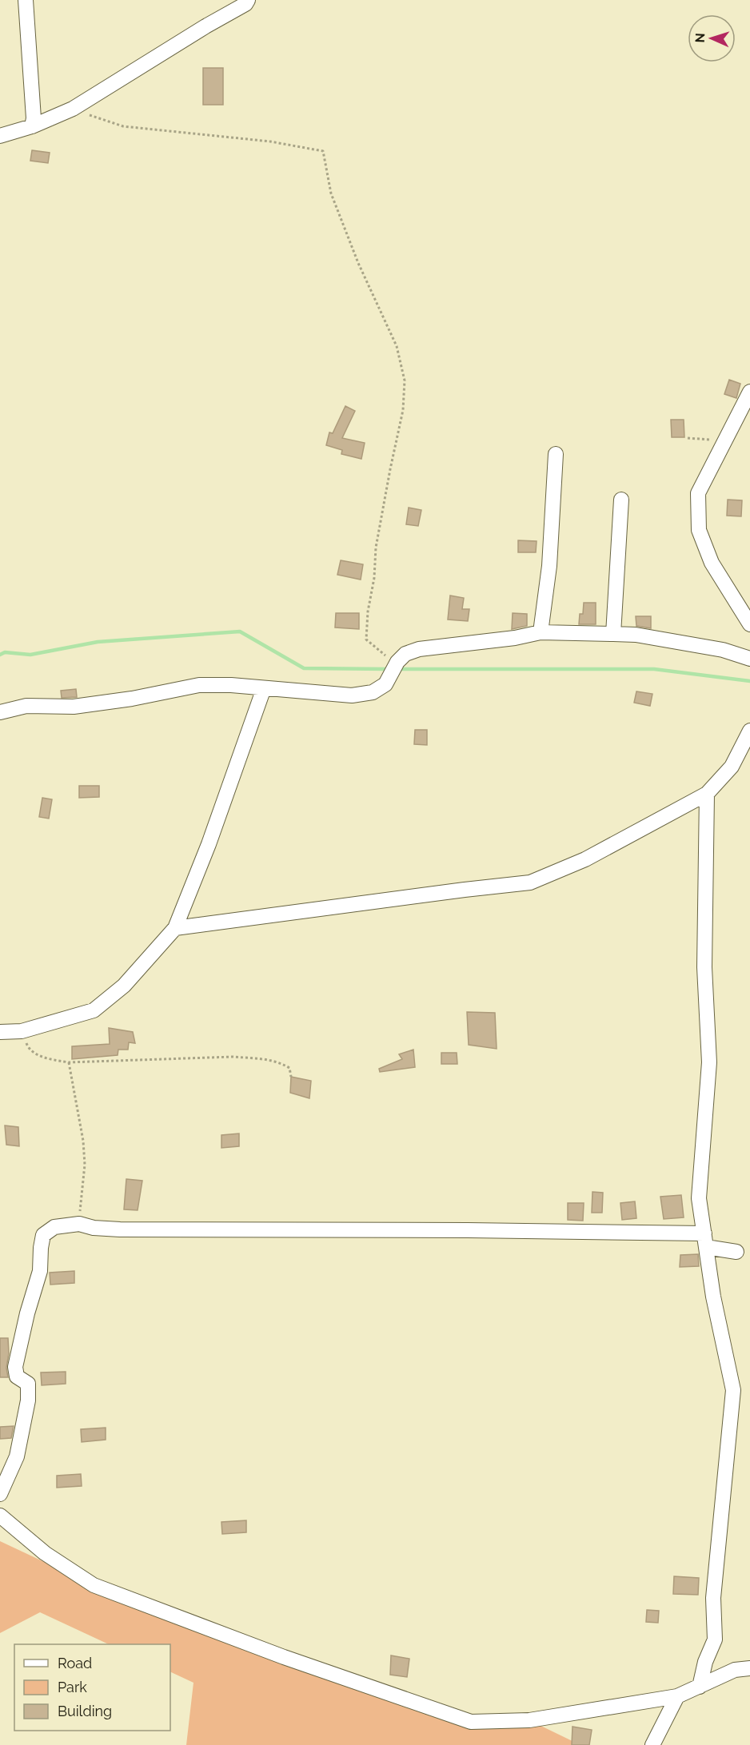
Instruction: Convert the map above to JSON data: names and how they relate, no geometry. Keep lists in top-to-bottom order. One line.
{"legend":["Road","Park","Building"],"north":"left"}
